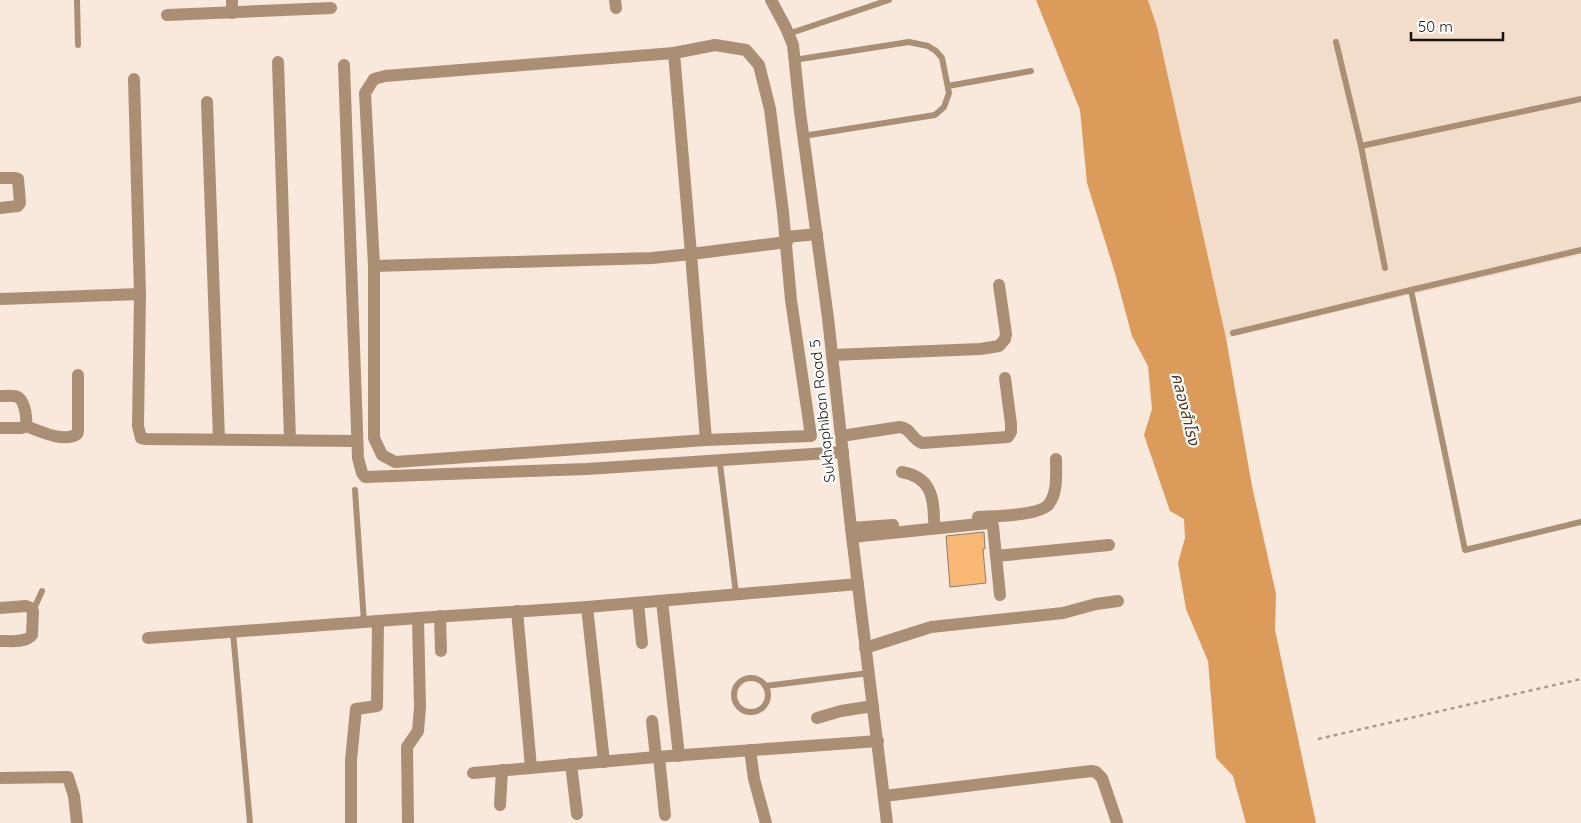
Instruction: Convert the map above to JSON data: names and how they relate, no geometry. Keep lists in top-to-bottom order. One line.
{"streets":{"street":["Sukhaphiban Road 5"]},"water":["คลองสำโรง"],"scale_bar":"50 m"}
